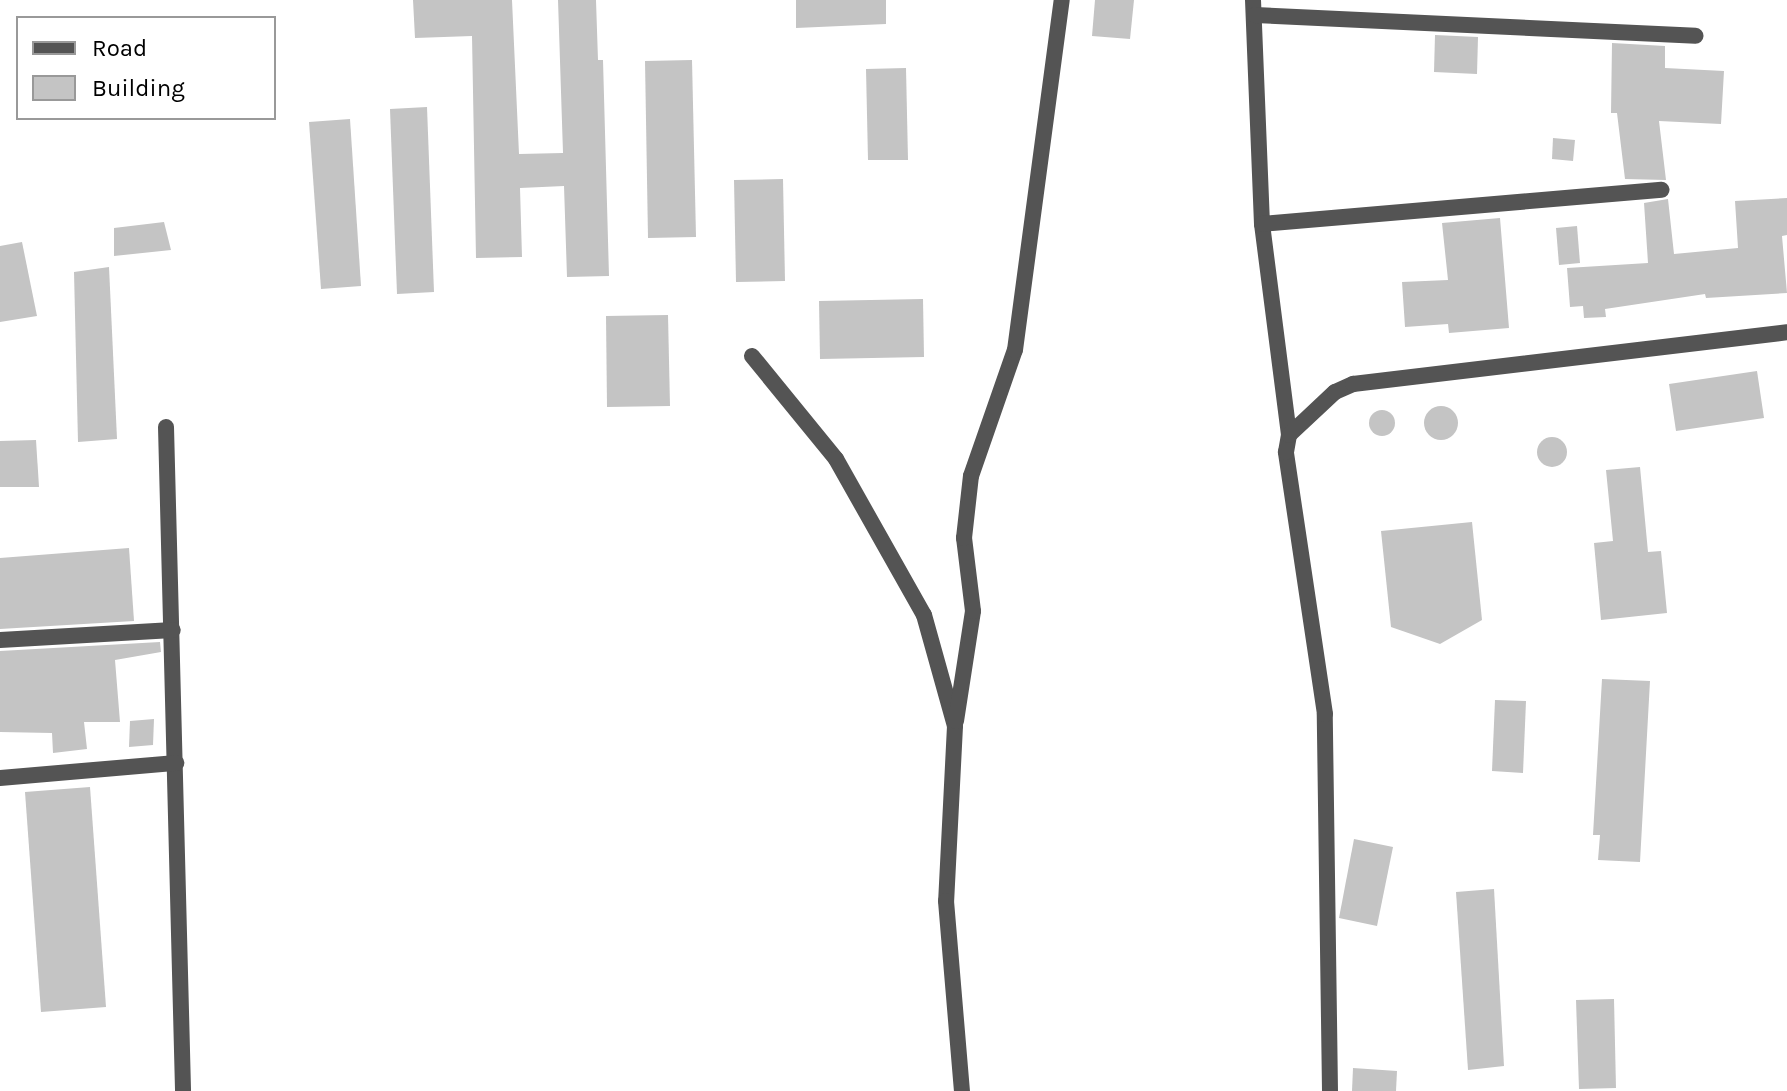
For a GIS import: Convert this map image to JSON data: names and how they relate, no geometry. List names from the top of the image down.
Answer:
{
  "legend": ["Road", "Building"]
}
